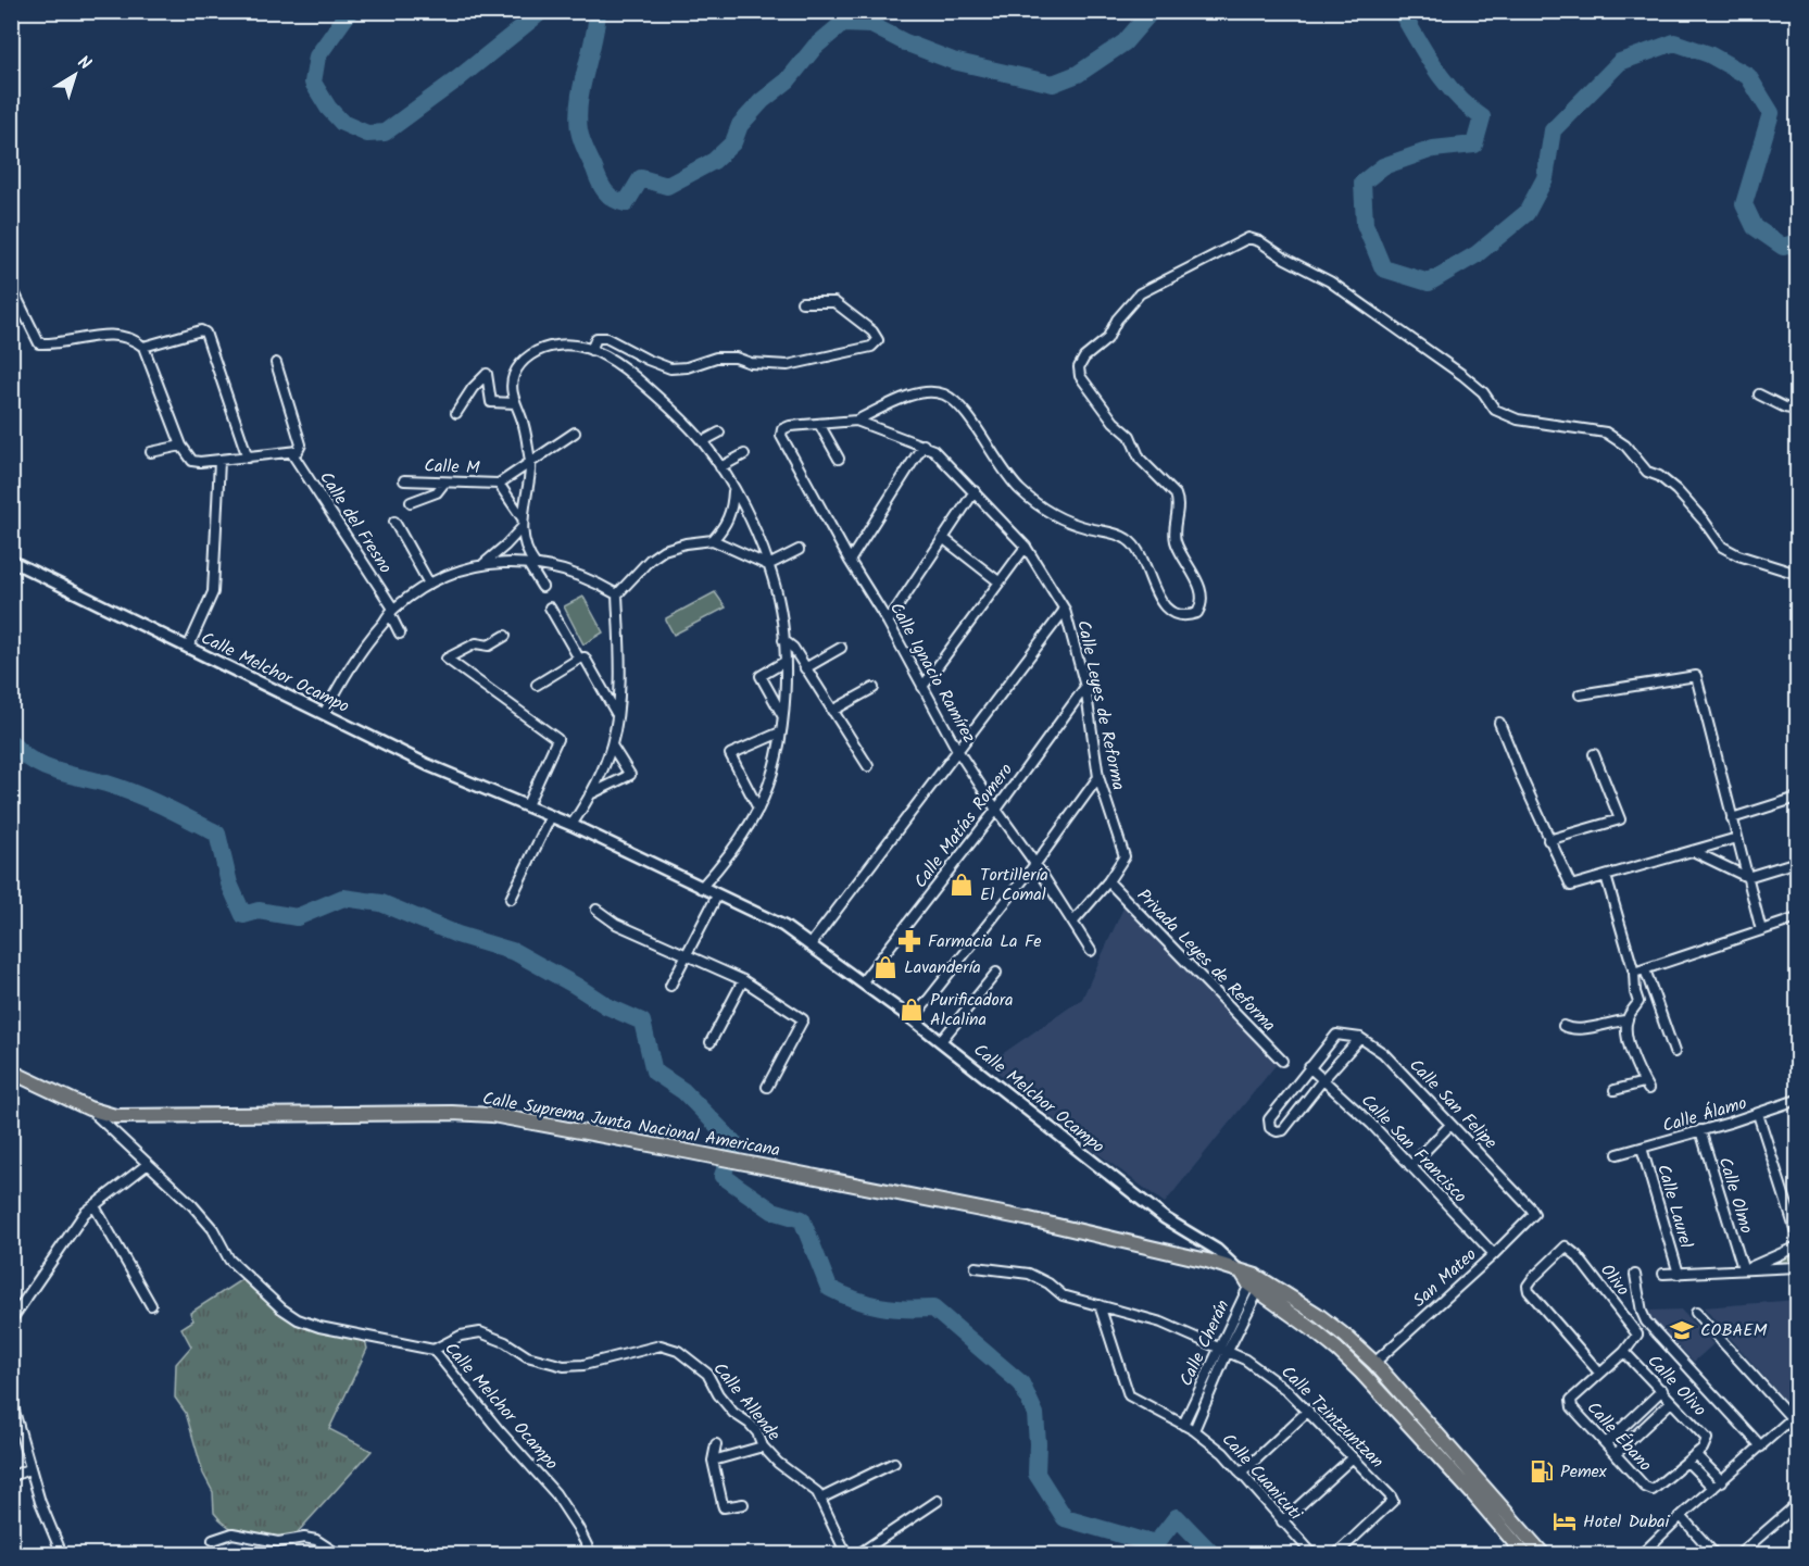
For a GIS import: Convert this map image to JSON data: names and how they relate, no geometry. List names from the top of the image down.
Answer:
{
  "streets": {
    "main road": ["Calle Suprema Junta Nacional Americana"],
    "street": [
      "Calle M",
      "Calle del Fresno",
      "Calle Melchor Ocampo",
      "Calle Ignacio Ramírez",
      "Calle Leyes de Reforma",
      "Calle Matías Romero",
      "Privada Leyes de Reforma",
      "Calle San Felipe",
      "Calle Álamo",
      "Calle San Francisco",
      "Calle Olmo",
      "Calle Laurel",
      "San Mateo",
      "Olivo",
      "Calle Cherán",
      "Calle Olivo",
      "Calle Allende",
      "Calle Tzintzuntzan",
      "Calle Ébano",
      "Calle Cuanicuti"
    ]
  },
  "crossings": [
    ["Calle Melchor Ocampo", "Calle Matías Romero"],
    ["Calle Melchor Ocampo", "Calle Suprema Junta Nacional Americana"],
    ["Calle Melchor Ocampo", "Calle Allende"],
    ["Calle Ignacio Ramírez", "Calle Leyes de Reforma"],
    ["Calle Ignacio Ramírez", "Calle Matías Romero"],
    ["Calle Leyes de Reforma", "Calle Matías Romero"],
    ["Calle Leyes de Reforma", "Privada Leyes de Reforma"],
    ["Calle San Felipe", "Calle San Francisco"],
    ["Calle San Felipe", "San Mateo"],
    ["Calle Álamo", "Calle Olmo"],
    ["Calle Álamo", "Calle Laurel"],
    ["Calle San Francisco", "San Mateo"],
    ["Olivo", "Calle Olivo"],
    ["Olivo", "Calle Ébano"],
    ["Calle Cherán", "Calle Tzintzuntzan"],
    ["Calle Cherán", "Calle Cuanicuti"],
    ["Calle Tzintzuntzan", "Calle Cuanicuti"]
  ],
  "places": {
    "shop": ["Tortillería El Comal", "Lavandería", "Purificadora Alcalina"],
    "pharmacy": ["Farmacia La Fe"],
    "school or university": ["COBAEM"],
    "fuel station": ["Pemex"],
    "hotel": ["Hotel Dubai"]
  },
  "north": "top right"
}
